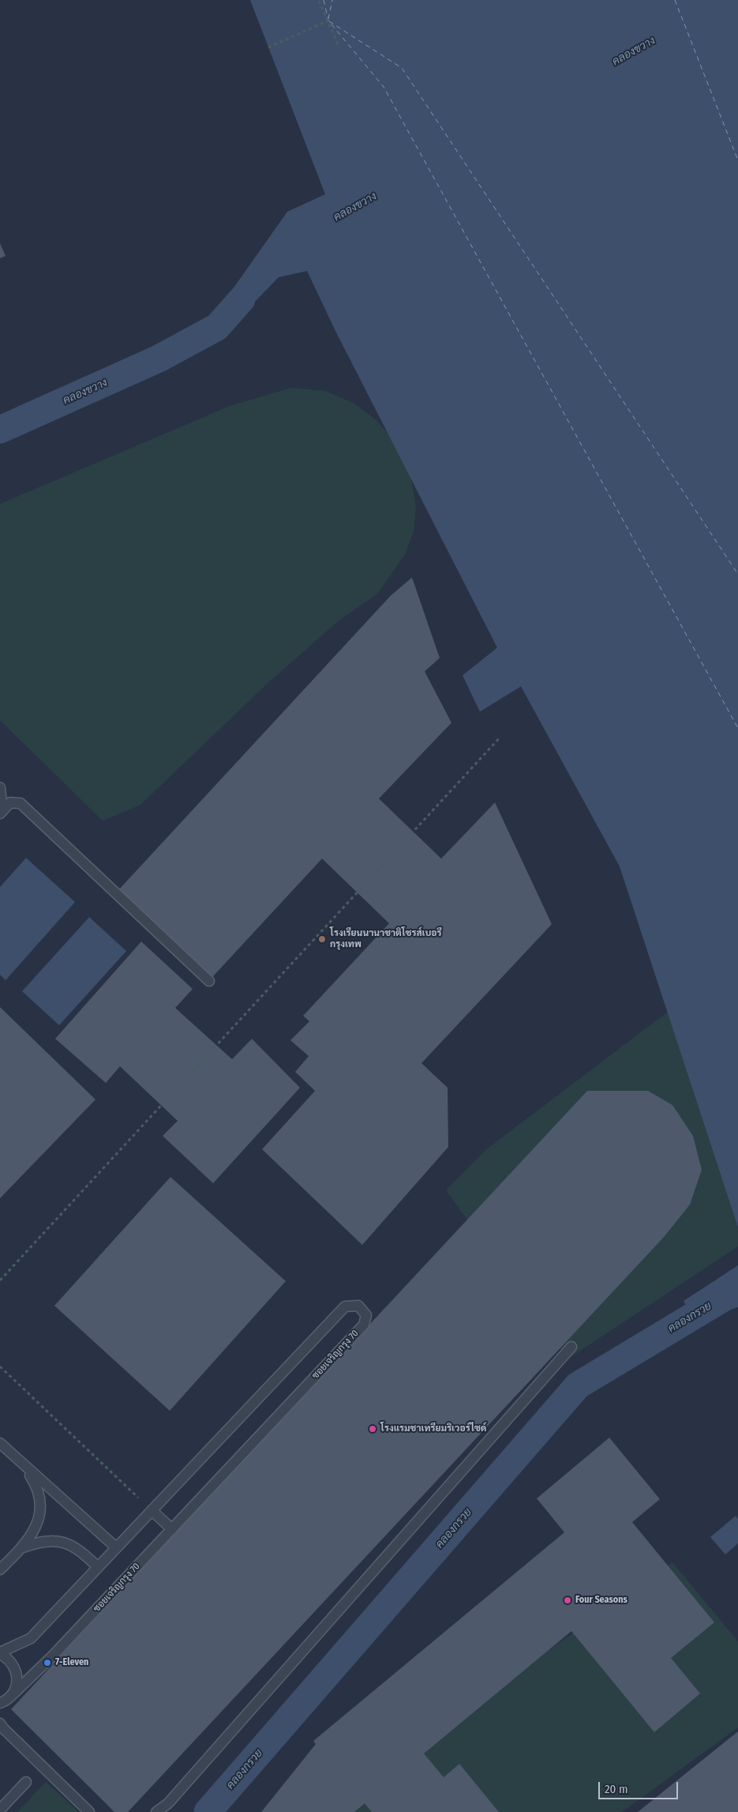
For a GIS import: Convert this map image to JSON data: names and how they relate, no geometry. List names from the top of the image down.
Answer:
{
  "streets": {
    "lane": ["ซอยเจริญกรุง 70"]
  },
  "water": ["คลองขวาง", "คลองกรวย"],
  "places": [
    "โรงเรียนนานาชาติโชรส์เบอรี กรุงเทพ",
    "โรงแรมชาเทรียมริเวอร์ไซด์",
    "Four Seasons",
    "7-Eleven"
  ],
  "scale_bar": "20 m"
}
